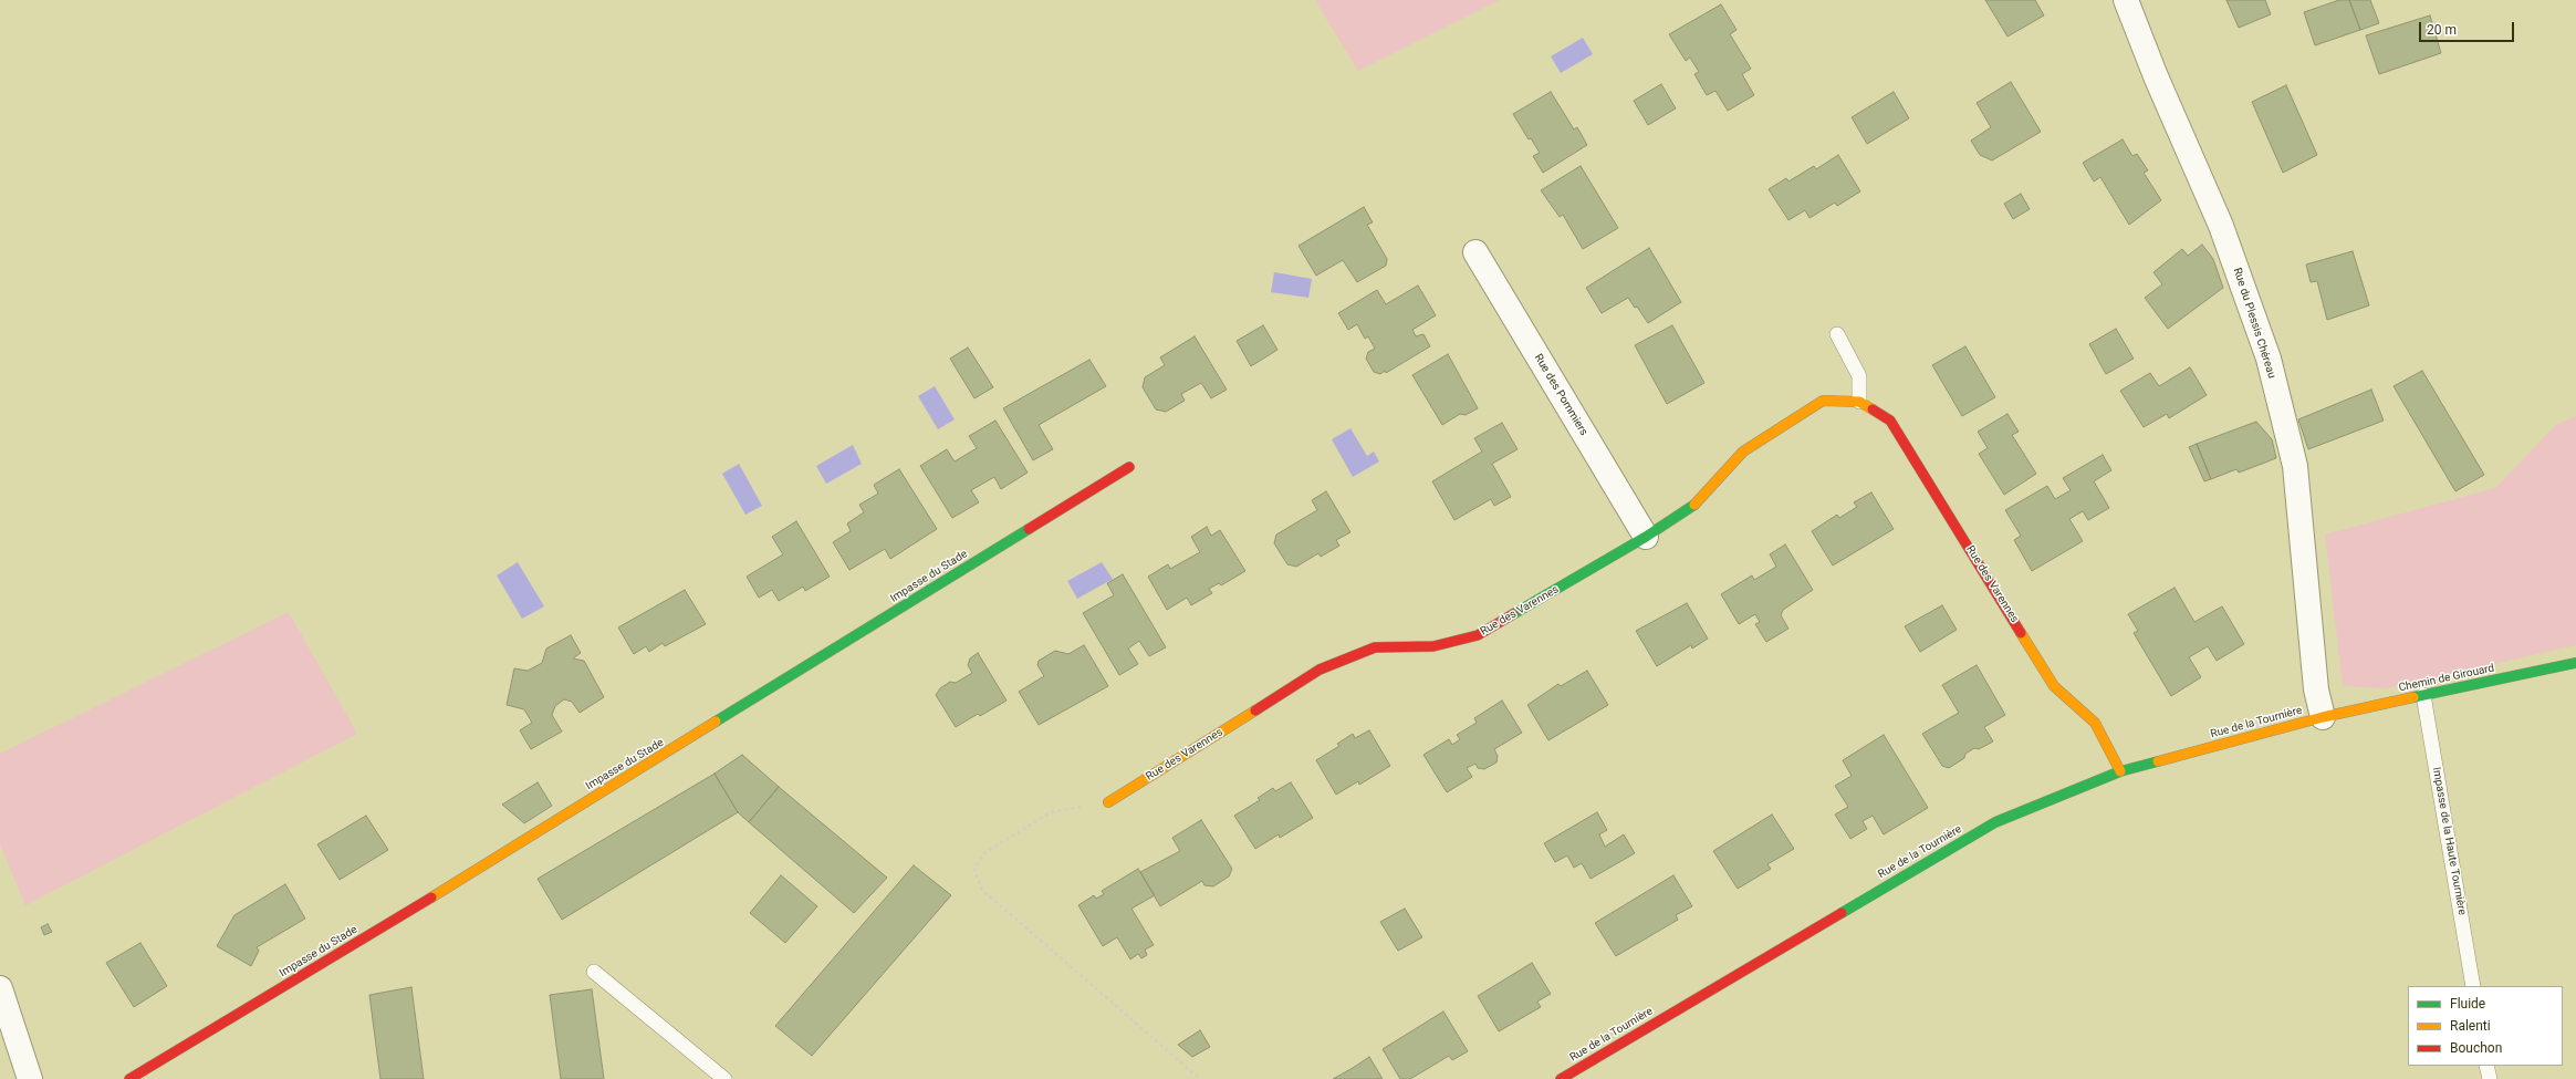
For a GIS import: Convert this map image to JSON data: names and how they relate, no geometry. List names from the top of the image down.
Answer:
{
  "streets": {
    "street": [
      "Rue du Plessis Chéreau",
      "Rue des Pommiers",
      "Impasse du Stade",
      "Rue des Varennes",
      "Chemin de Girouard",
      "Rue de la Tournière"
    ],
    "lane": ["Impasse de la Haute Tournière"]
  },
  "crossings": [
    ["Rue du Plessis Chéreau", "Chemin de Girouard"],
    ["Rue du Plessis Chéreau", "Rue de la Tournière"],
    ["Rue des Pommiers", "Rue des Varennes"],
    ["Rue des Varennes", "Rue de la Tournière"],
    ["Chemin de Girouard", "Rue de la Tournière"],
    ["Chemin de Girouard", "Impasse de la Haute Tournière"]
  ],
  "legend": ["Fluide", "Ralenti", "Bouchon"],
  "scale_bar": "20 m"
}
